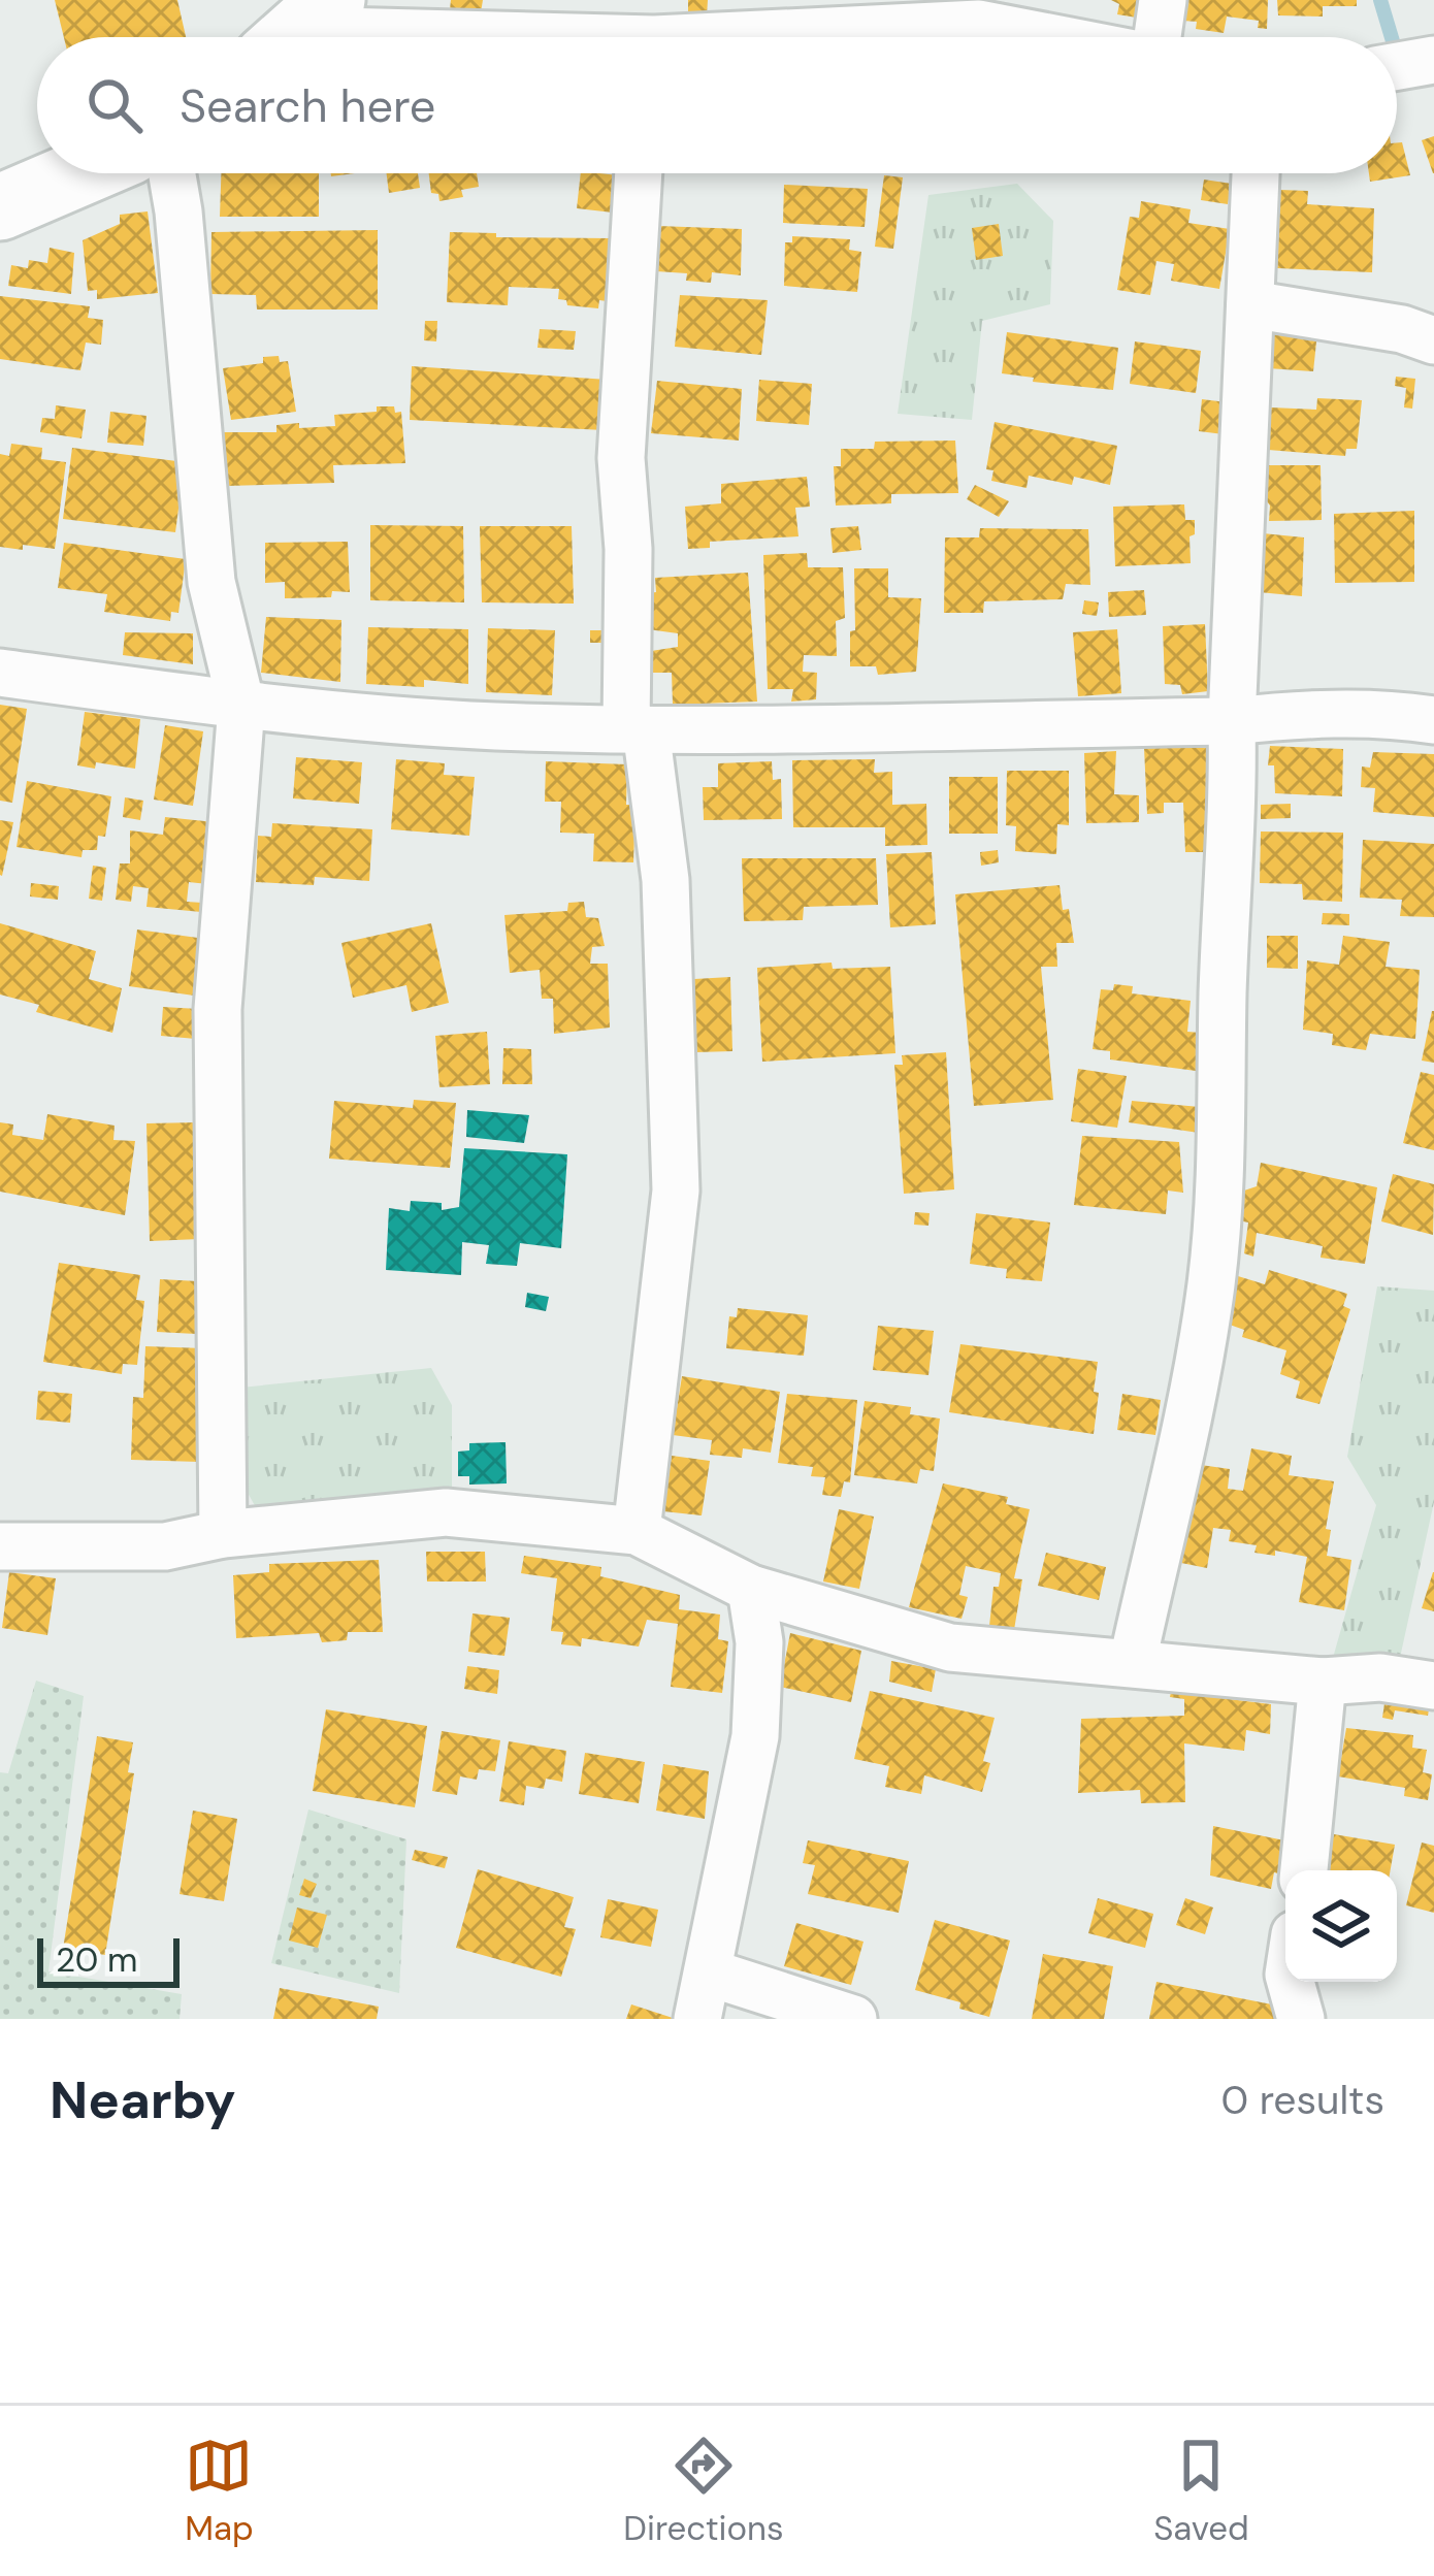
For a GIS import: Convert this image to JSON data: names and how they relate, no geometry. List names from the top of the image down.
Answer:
{
  "scale_bar": "20 m",
  "page": {
    "search": "Search here",
    "scale": "20 m",
    "heading": ["Nearby", "0 results"],
    "nav": ["Map", "Directions", "Saved"]
  }
}
